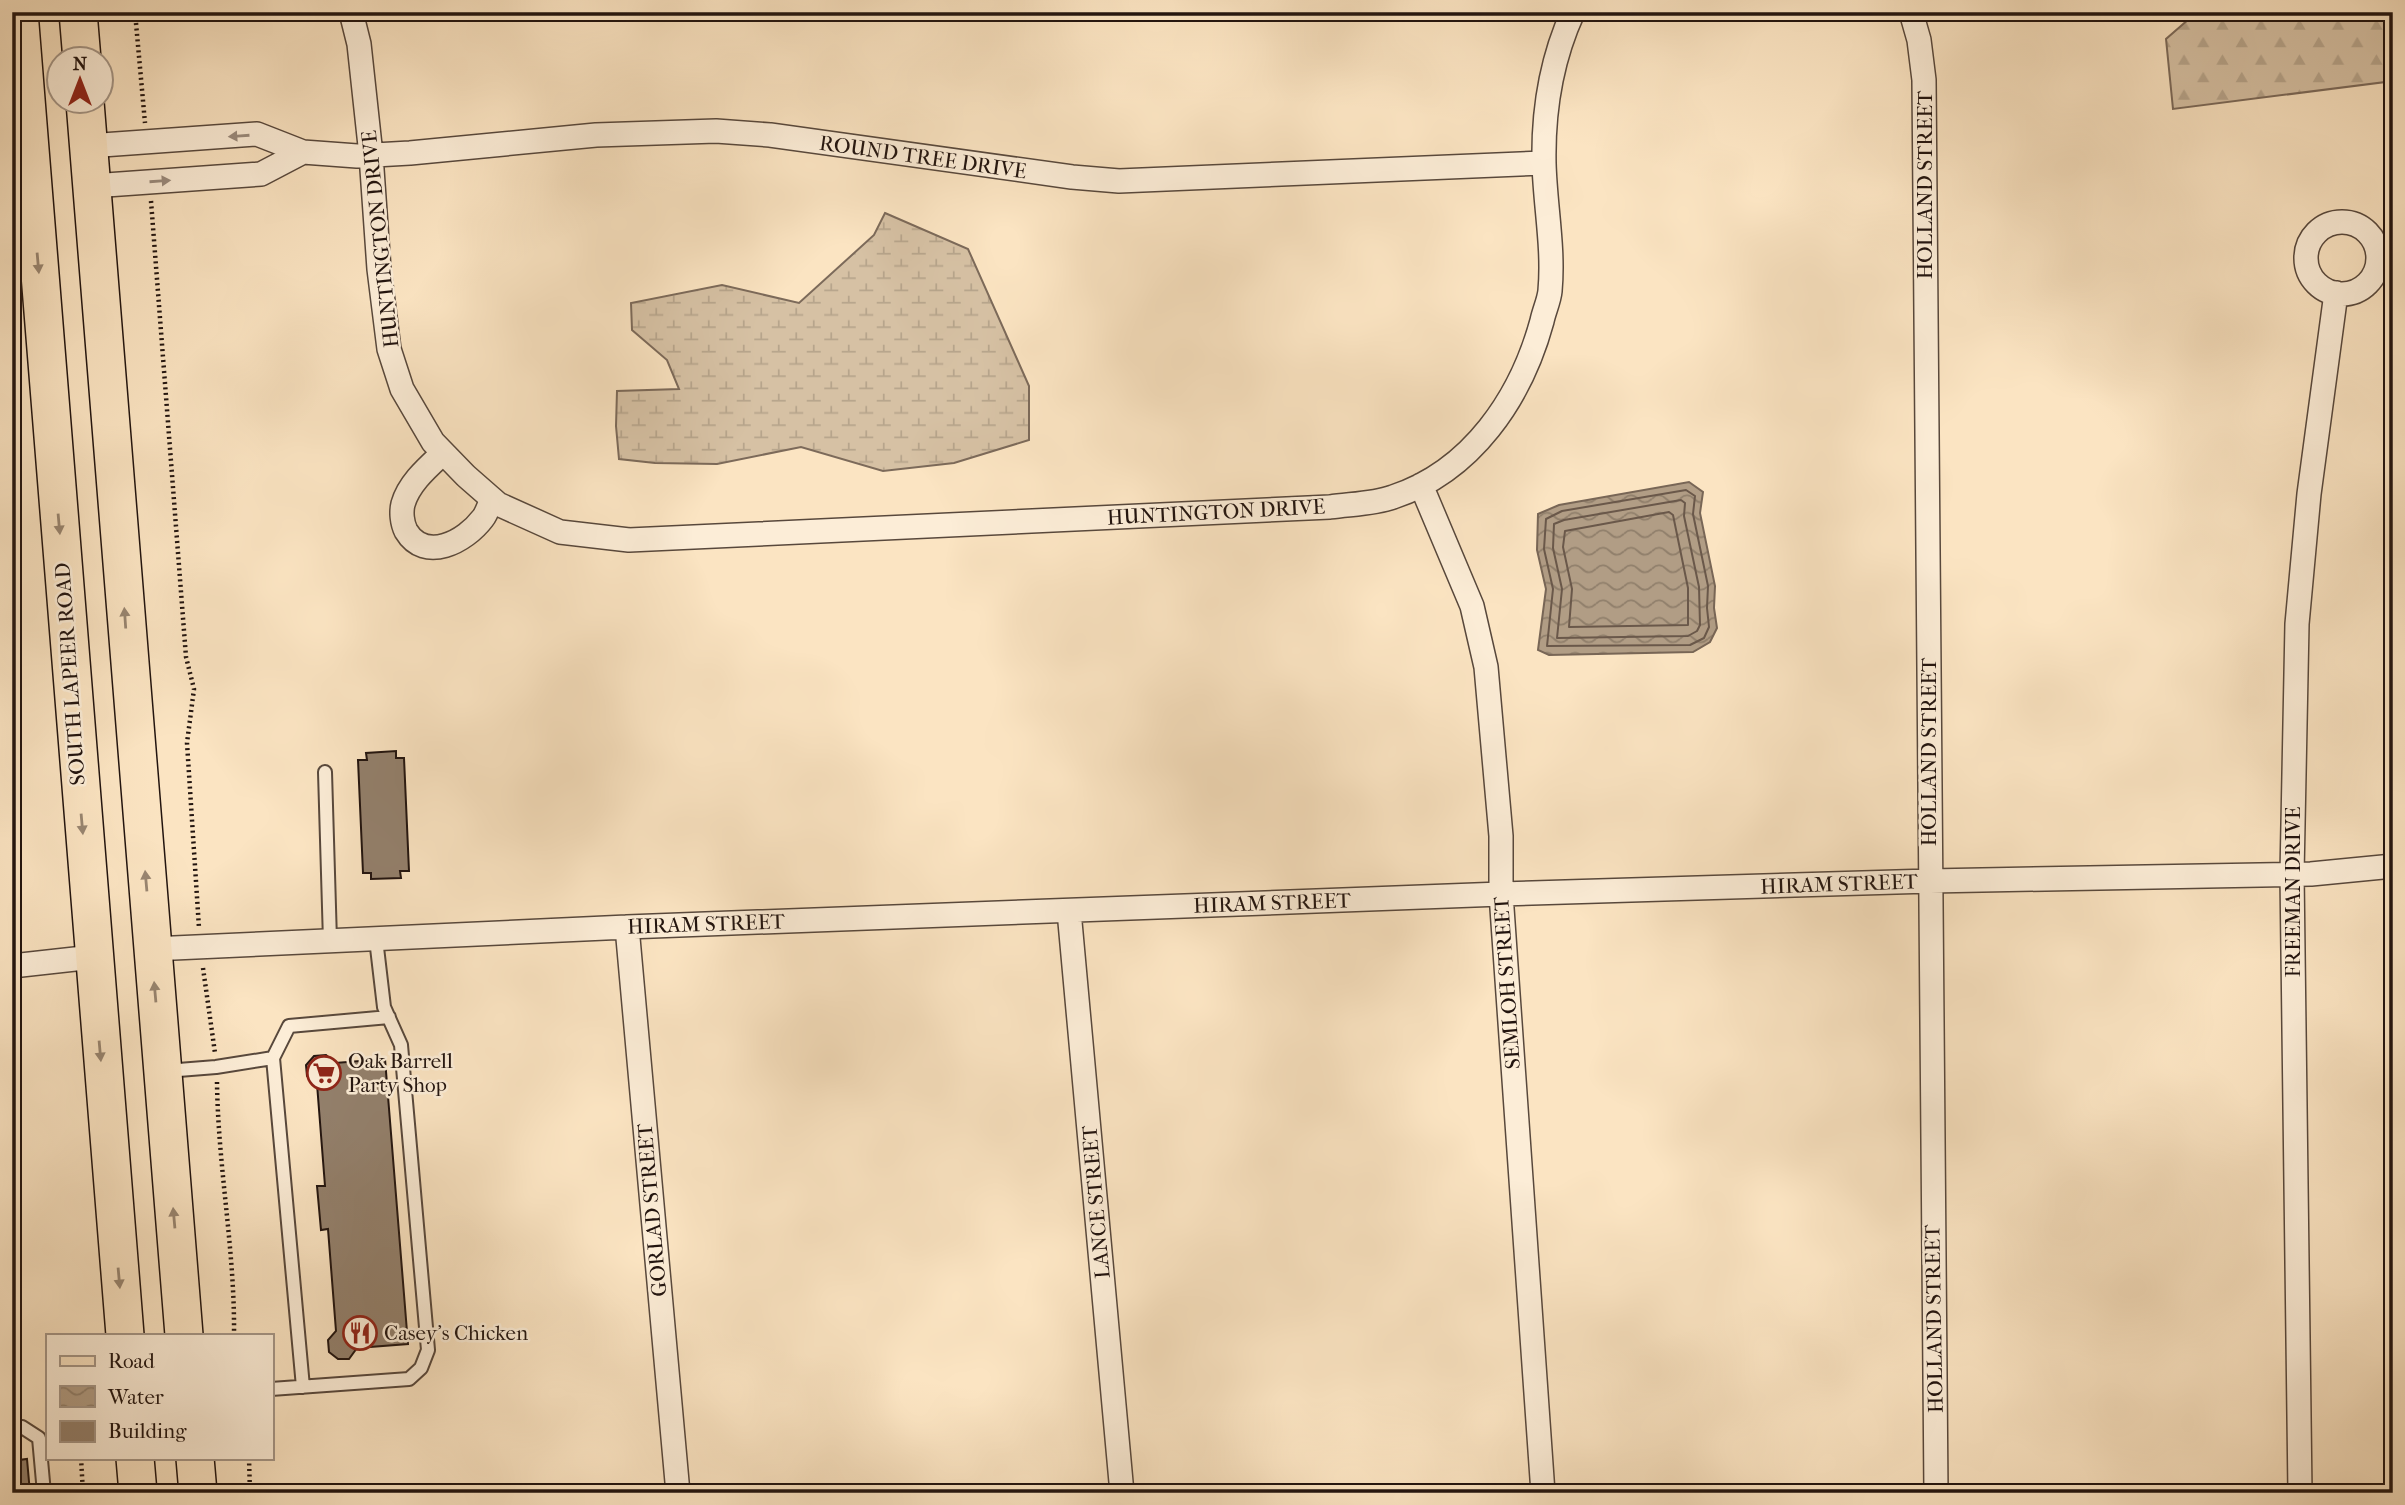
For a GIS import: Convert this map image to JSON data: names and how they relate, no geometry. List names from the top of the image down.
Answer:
{
  "streets": {
    "main road": ["SOUTH LAPEER ROAD"],
    "street": [
      "ROUND TREE DRIVE",
      "HOLLAND STREET",
      "HUNTINGTON DRIVE",
      "HIRAM STREET",
      "FREEMAN DRIVE",
      "SEMLOH STREET",
      "LANCE STREET",
      "GORLAD STREET"
    ]
  },
  "crossings": [
    ["ROUND TREE DRIVE", "HUNTINGTON DRIVE"],
    ["HOLLAND STREET", "HIRAM STREET"],
    ["HUNTINGTON DRIVE", "SEMLOH STREET"],
    ["HIRAM STREET", "FREEMAN DRIVE"],
    ["HIRAM STREET", "SEMLOH STREET"],
    ["HIRAM STREET", "LANCE STREET"],
    ["HIRAM STREET", "GORLAD STREET"]
  ],
  "places": {
    "supermarket": ["Oak Barrell Party Shop"],
    "restaurant": ["Casey's Chicken"]
  },
  "legend": ["Road", "Water", "Building"],
  "north": "top"
}
